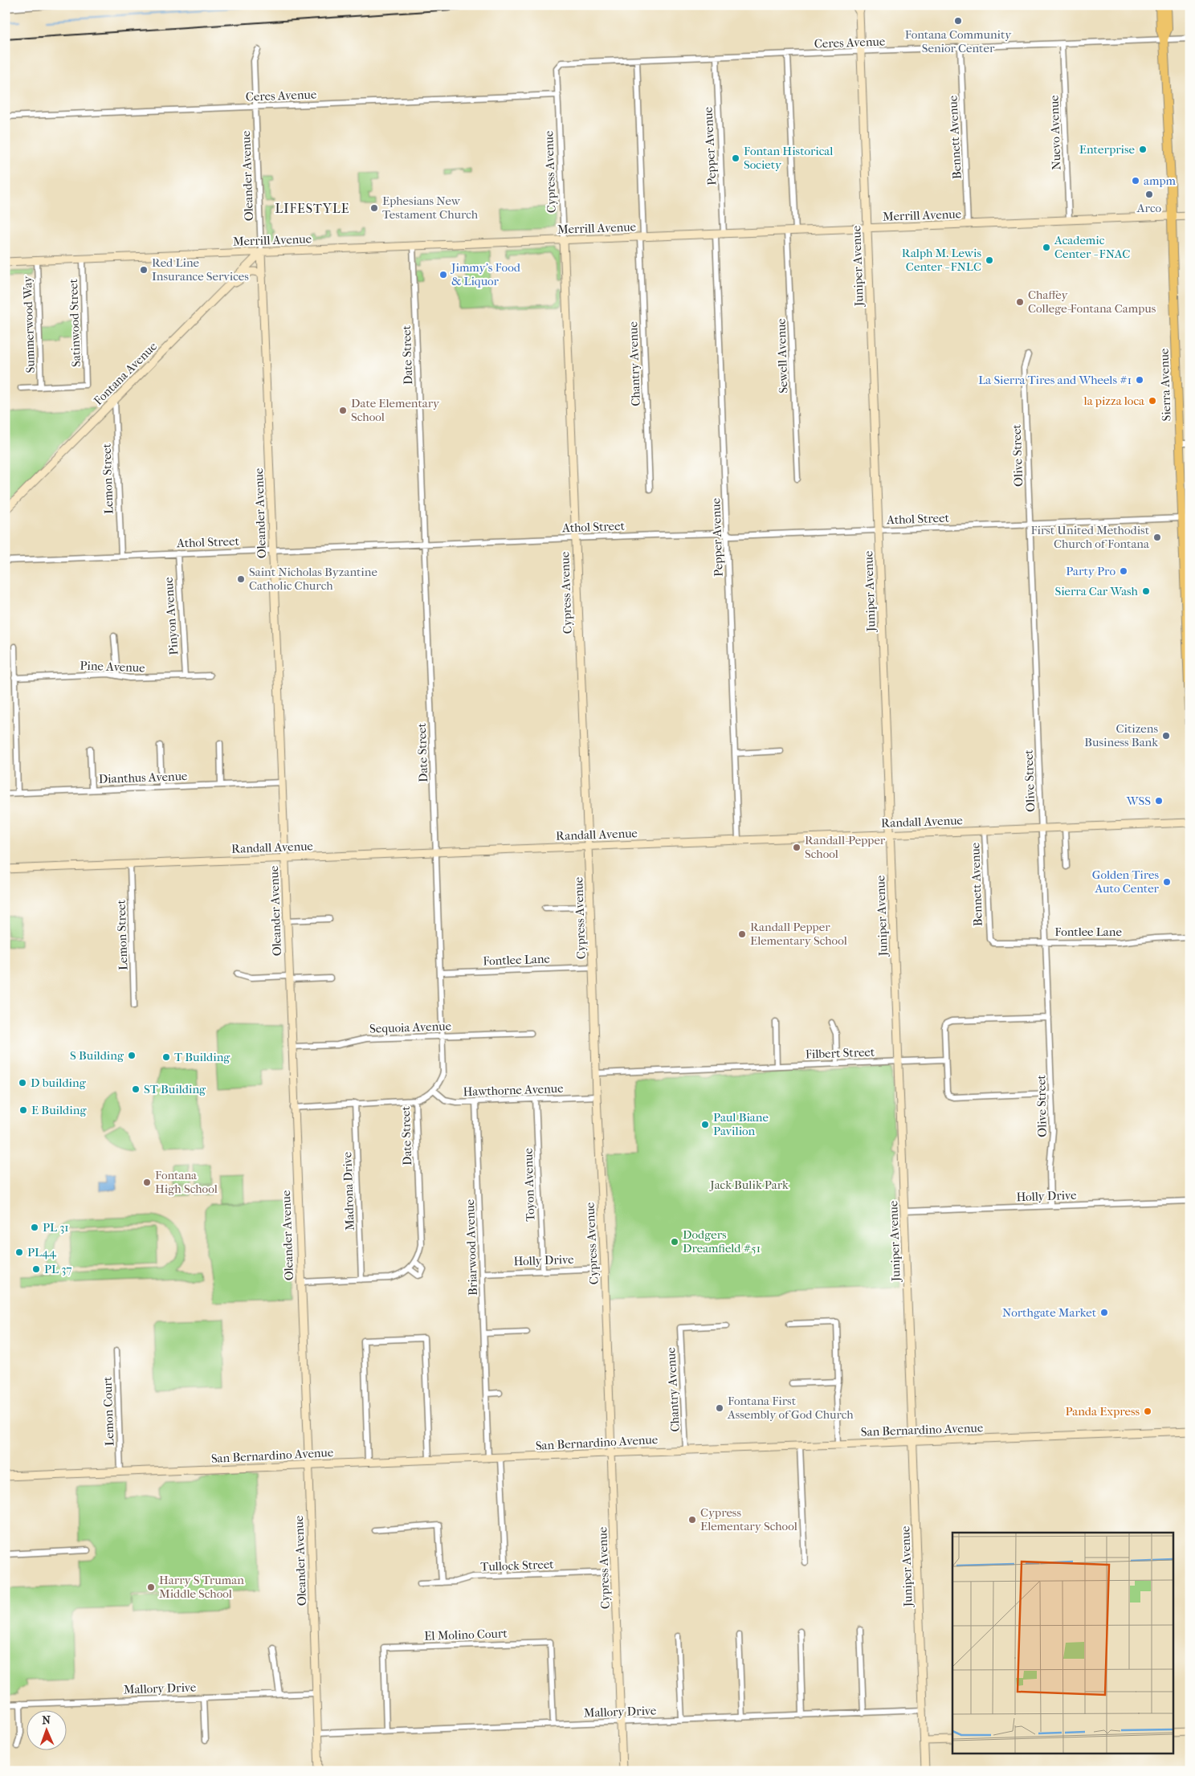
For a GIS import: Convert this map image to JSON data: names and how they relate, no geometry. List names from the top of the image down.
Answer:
{
  "streets": {
    "main road": ["Sierra Avenue"],
    "street": [
      "Ceres Avenue",
      "Nuevo Avenue",
      "Bennett Avenue",
      "Pepper Avenue",
      "Cypress Avenue",
      "Oleander Avenue",
      "Merrill Avenue",
      "Juniper Avenue",
      "Satinwood Street",
      "Summerwood Way",
      "Date Street",
      "Sewell Avenue",
      "Chantry Avenue",
      "Fontana Avenue",
      "Olive Street",
      "Lemon Street",
      "Athol Street",
      "Pinyon Avenue",
      "Pine Avenue",
      "Dianthus Avenue",
      "Randall Avenue",
      "Fontlee Lane",
      "Sequoia Avenue",
      "Filbert Street",
      "Hawthorne Avenue",
      "Toyon Avenue",
      "Madrona Drive",
      "Holly Drive",
      "Briarwood Avenue",
      "Lemon Court",
      "San Bernardino Avenue",
      "Tullock Street",
      "El Molino Court",
      "Mallory Drive"
    ]
  },
  "crossings": [
    ["Ceres Avenue", "Nuevo Avenue"],
    ["Ceres Avenue", "Bennett Avenue"],
    ["Ceres Avenue", "Pepper Avenue"],
    ["Ceres Avenue", "Cypress Avenue"],
    ["Ceres Avenue", "Oleander Avenue"],
    ["Ceres Avenue", "Juniper Avenue"],
    ["Ceres Avenue", "Chantry Avenue"],
    ["Ceres Avenue", "Sierra Avenue"],
    ["Nuevo Avenue", "Merrill Avenue"],
    ["Bennett Avenue", "Merrill Avenue"],
    ["Bennett Avenue", "Randall Avenue"],
    ["Bennett Avenue", "Fontlee Lane"],
    ["Pepper Avenue", "Merrill Avenue"],
    ["Pepper Avenue", "Athol Street"],
    ["Pepper Avenue", "Randall Avenue"],
    ["Cypress Avenue", "Merrill Avenue"],
    ["Cypress Avenue", "Athol Street"],
    ["Cypress Avenue", "Randall Avenue"],
    ["Cypress Avenue", "Fontlee Lane"],
    ["Cypress Avenue", "Filbert Street"],
    ["Cypress Avenue", "Hawthorne Avenue"],
    ["Cypress Avenue", "Holly Drive"],
    ["Cypress Avenue", "San Bernardino Avenue"],
    ["Cypress Avenue", "Tullock Street"],
    ["Cypress Avenue", "Mallory Drive"],
    ["Oleander Avenue", "Merrill Avenue"],
    ["Oleander Avenue", "Fontana Avenue"],
    ["Oleander Avenue", "Athol Street"],
    ["Oleander Avenue", "Dianthus Avenue"],
    ["Oleander Avenue", "Randall Avenue"],
    ["Oleander Avenue", "Sequoia Avenue"],
    ["Oleander Avenue", "San Bernardino Avenue"],
    ["Oleander Avenue", "Mallory Drive"],
    ["Merrill Avenue", "Juniper Avenue"],
    ["Merrill Avenue", "Satinwood Street"],
    ["Merrill Avenue", "Summerwood Way"],
    ["Merrill Avenue", "Date Street"],
    ["Merrill Avenue", "Sewell Avenue"],
    ["Merrill Avenue", "Chantry Avenue"],
    ["Merrill Avenue", "Fontana Avenue"],
    ["Merrill Avenue", "Sierra Avenue"],
    ["Juniper Avenue", "Athol Street"],
    ["Juniper Avenue", "Randall Avenue"],
    ["Juniper Avenue", "Filbert Street"],
    ["Juniper Avenue", "Holly Drive"],
    ["Juniper Avenue", "San Bernardino Avenue"],
    ["Juniper Avenue", "Mallory Drive"],
    ["Satinwood Street", "Summerwood Way"],
    ["Date Street", "Athol Street"],
    ["Date Street", "Randall Avenue"],
    ["Date Street", "Fontlee Lane"],
    ["Date Street", "Sequoia Avenue"],
    ["Date Street", "Hawthorne Avenue"],
    ["Chantry Avenue", "San Bernardino Avenue"],
    ["Fontana Avenue", "Lemon Street"],
    ["Sierra Avenue", "Athol Street"],
    ["Olive Street", "Athol Street"],
    ["Olive Street", "Randall Avenue"],
    ["Olive Street", "Fontlee Lane"],
    ["Olive Street", "Holly Drive"],
    ["Lemon Street", "Athol Street"],
    ["Lemon Street", "Randall Avenue"],
    ["Athol Street", "Pinyon Avenue"],
    ["Pinyon Avenue", "Pine Avenue"],
    ["Hawthorne Avenue", "Toyon Avenue"],
    ["Hawthorne Avenue", "Briarwood Avenue"],
    ["Toyon Avenue", "Holly Drive"],
    ["Holly Drive", "Briarwood Avenue"],
    ["Briarwood Avenue", "San Bernardino Avenue"],
    ["Lemon Court", "San Bernardino Avenue"],
    ["El Molino Court", "Mallory Drive"]
  ],
  "districts": ["LIFESTYLE"],
  "parks": ["Jack Bulik Park"],
  "places": [
    "Fontana Community Senior Center",
    "Enterprise",
    "Fontan Historical Society",
    "ampm",
    "Arco",
    "Ephesians New Testament Church",
    "Academic Center - FNAC",
    "Ralph M. Lewis Center - FNLC",
    "Red Line Insurance Services",
    "Jimmy's Food & Liquor",
    "Chaffey College-Fontana Campus",
    "La Sierra Tires and Wheels #1",
    "la pizza loca",
    "Date Elementary School",
    "First United Methodist Church of Fontana",
    "Party Pro",
    "Saint Nicholas Byzantine Catholic Church",
    "Sierra Car Wash",
    "Citizens Business Bank",
    "WSS",
    "Randall-Pepper School",
    "Golden Tires Auto Center",
    "Randall Pepper Elementary School",
    "S Building",
    "T Building",
    "D building",
    "ST Building",
    "E Building",
    "Paul Biane Pavilion",
    "Fontana High School",
    "PL 31",
    "Dodgers Dreamfield #51",
    "PL44",
    "PL 37",
    "Northgate Market",
    "Fontana First Assembly of God Church",
    "Panda Express",
    "Cypress Elementary School",
    "Harry S Truman Middle School"
  ],
  "north": "top"
}
